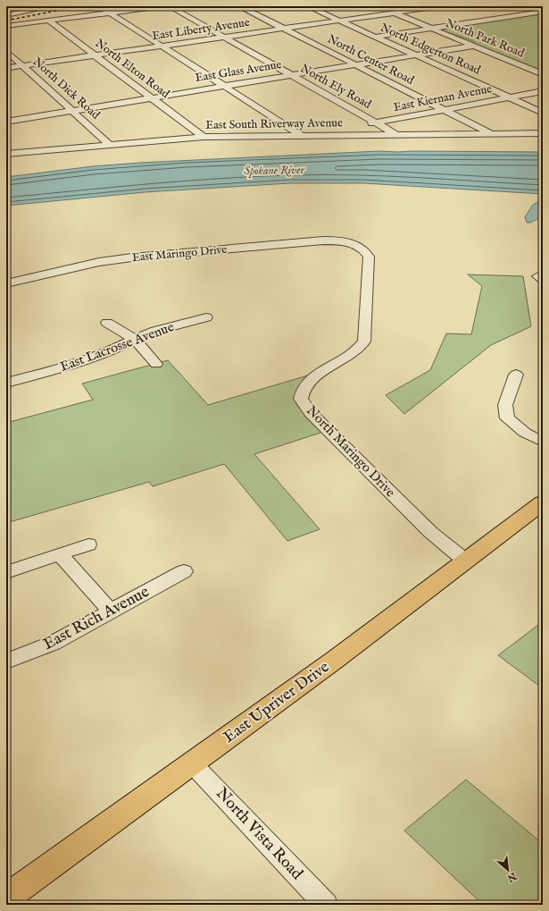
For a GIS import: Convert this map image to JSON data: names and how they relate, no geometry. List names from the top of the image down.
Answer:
{
  "streets": {
    "main road": ["East Upriver Drive"],
    "street": [
      "East Liberty Avenue",
      "North Park Road",
      "North Edgerton Road",
      "North Center Road",
      "North Elton Road",
      "East Glass Avenue",
      "North Ely Road",
      "North Dick Road",
      "East Kiernan Avenue",
      "East South Riverway Avenue",
      "East Maringo Drive",
      "East Lacrosse Avenue",
      "North Maringo Drive",
      "East Rich Avenue",
      "North Vista Road"
    ]
  },
  "crossings": [
    ["East Liberty Avenue", "North Park Road"],
    ["East Liberty Avenue", "North Edgerton Road"],
    ["East Liberty Avenue", "North Center Road"],
    ["East Liberty Avenue", "North Elton Road"],
    ["East Liberty Avenue", "North Ely Road"],
    ["East Liberty Avenue", "North Dick Road"],
    ["North Park Road", "East Glass Avenue"],
    ["North Edgerton Road", "East Glass Avenue"],
    ["North Edgerton Road", "East Kiernan Avenue"],
    ["North Center Road", "East Glass Avenue"],
    ["North Center Road", "East Kiernan Avenue"],
    ["North Center Road", "East South Riverway Avenue"],
    ["North Elton Road", "East Glass Avenue"],
    ["North Elton Road", "East South Riverway Avenue"],
    ["East Glass Avenue", "North Ely Road"],
    ["East Glass Avenue", "North Dick Road"],
    ["North Ely Road", "East Kiernan Avenue"],
    ["North Ely Road", "East South Riverway Avenue"],
    ["North Dick Road", "East South Riverway Avenue"],
    ["East Kiernan Avenue", "East South Riverway Avenue"],
    ["East Maringo Drive", "North Maringo Drive"],
    ["North Maringo Drive", "East Upriver Drive"],
    ["East Upriver Drive", "North Vista Road"]
  ],
  "water": ["Spokane River"],
  "north": "bottom right"
}
